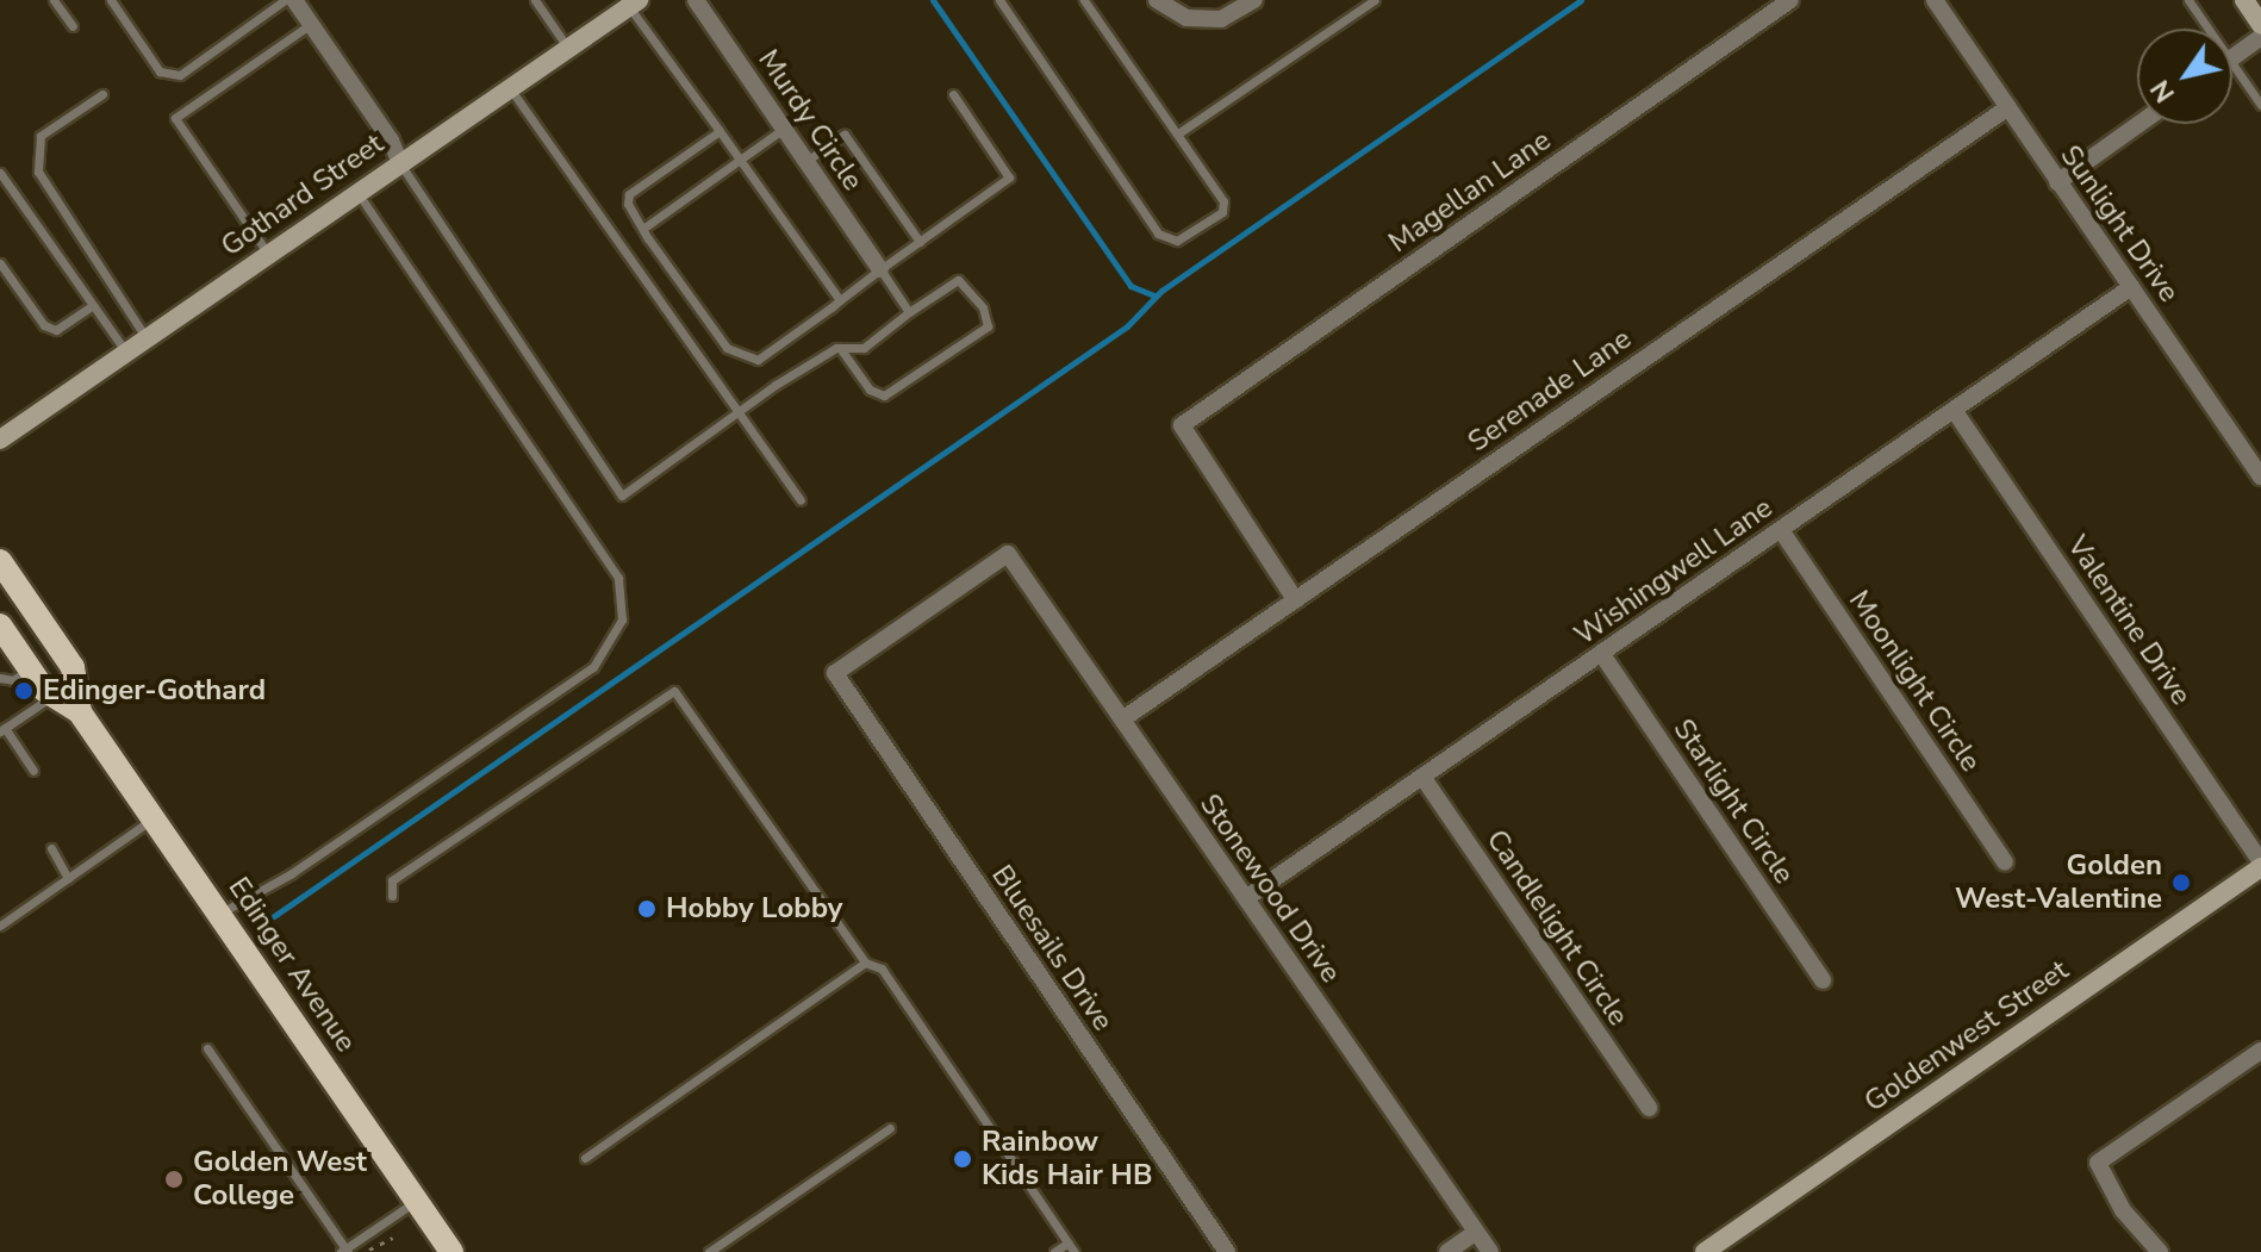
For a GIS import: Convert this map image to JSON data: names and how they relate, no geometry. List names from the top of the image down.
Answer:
{
  "streets": {
    "main road": ["Edinger Avenue"],
    "street": [
      "Murdy Circle",
      "Magellan Lane",
      "Gothard Street",
      "Sunlight Drive",
      "Serenade Lane",
      "Wishingwell Lane",
      "Valentine Drive",
      "Moonlight Circle",
      "Starlight Circle",
      "Stonewood Drive",
      "Candlelight Circle",
      "Bluesails Drive",
      "Goldenwest Street"
    ]
  },
  "crossings": [
    ["Magellan Lane", "Serenade Lane"],
    ["Sunlight Drive", "Serenade Lane"],
    ["Sunlight Drive", "Wishingwell Lane"],
    ["Serenade Lane", "Stonewood Drive"],
    ["Wishingwell Lane", "Valentine Drive"],
    ["Wishingwell Lane", "Moonlight Circle"],
    ["Wishingwell Lane", "Starlight Circle"],
    ["Wishingwell Lane", "Stonewood Drive"],
    ["Wishingwell Lane", "Candlelight Circle"],
    ["Valentine Drive", "Goldenwest Street"],
    ["Stonewood Drive", "Bluesails Drive"]
  ],
  "places": [
    "Edinger-Gothard",
    "Golden West-Valentine",
    "Hobby Lobby",
    "Rainbow Kids Hair HB",
    "Golden West College"
  ],
  "north": "bottom left"
}
